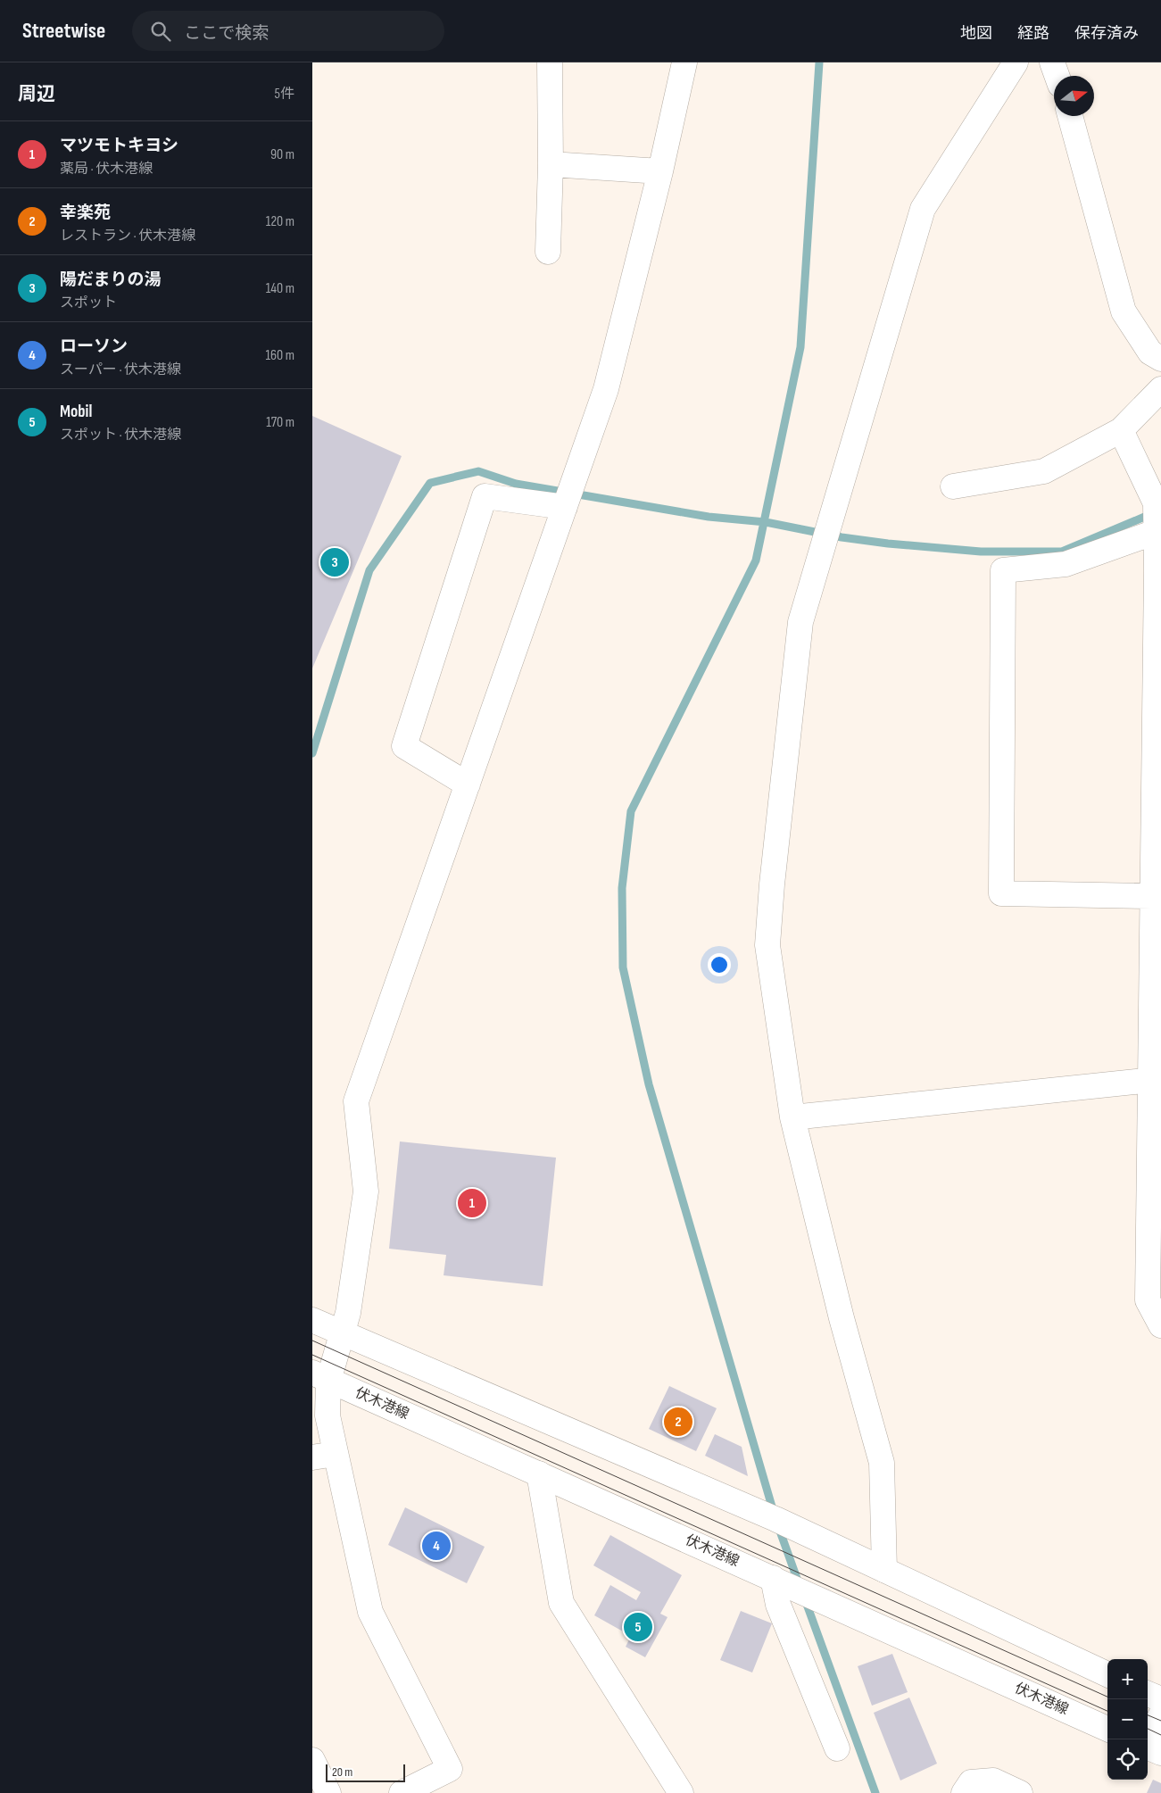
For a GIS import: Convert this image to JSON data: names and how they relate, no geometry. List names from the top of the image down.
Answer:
{
  "streets": {
    "street": ["伏木港線"]
  },
  "scale_bar": "20 m",
  "north": "right",
  "page": {
    "header": "Streetwise",
    "search": "ここで検索",
    "nav": ["地図", "経路", "保存済み"],
    "heading": ["周辺", "5件"],
    "list": [
      {
        "mark": "1",
        "name": "マツモトキヨシ",
        "note": "薬局 · 伏木港線",
        "value": "90 m"
      },
      {
        "mark": "2",
        "name": "幸楽苑",
        "note": "レストラン · 伏木港線",
        "value": "120 m"
      },
      {
        "mark": "3",
        "name": "陽だまりの湯",
        "note": "スポット",
        "value": "140 m"
      },
      {
        "mark": "4",
        "name": "ローソン",
        "note": "スーパー · 伏木港線",
        "value": "160 m"
      },
      {
        "mark": "5",
        "name": "Mobil",
        "note": "スポット · 伏木港線",
        "value": "170 m"
      }
    ],
    "pins": [
      "3",
      "1",
      "2",
      "4",
      "5"
    ],
    "map_buttons": ["+", "−"],
    "scale": "20 m"
  }
}
